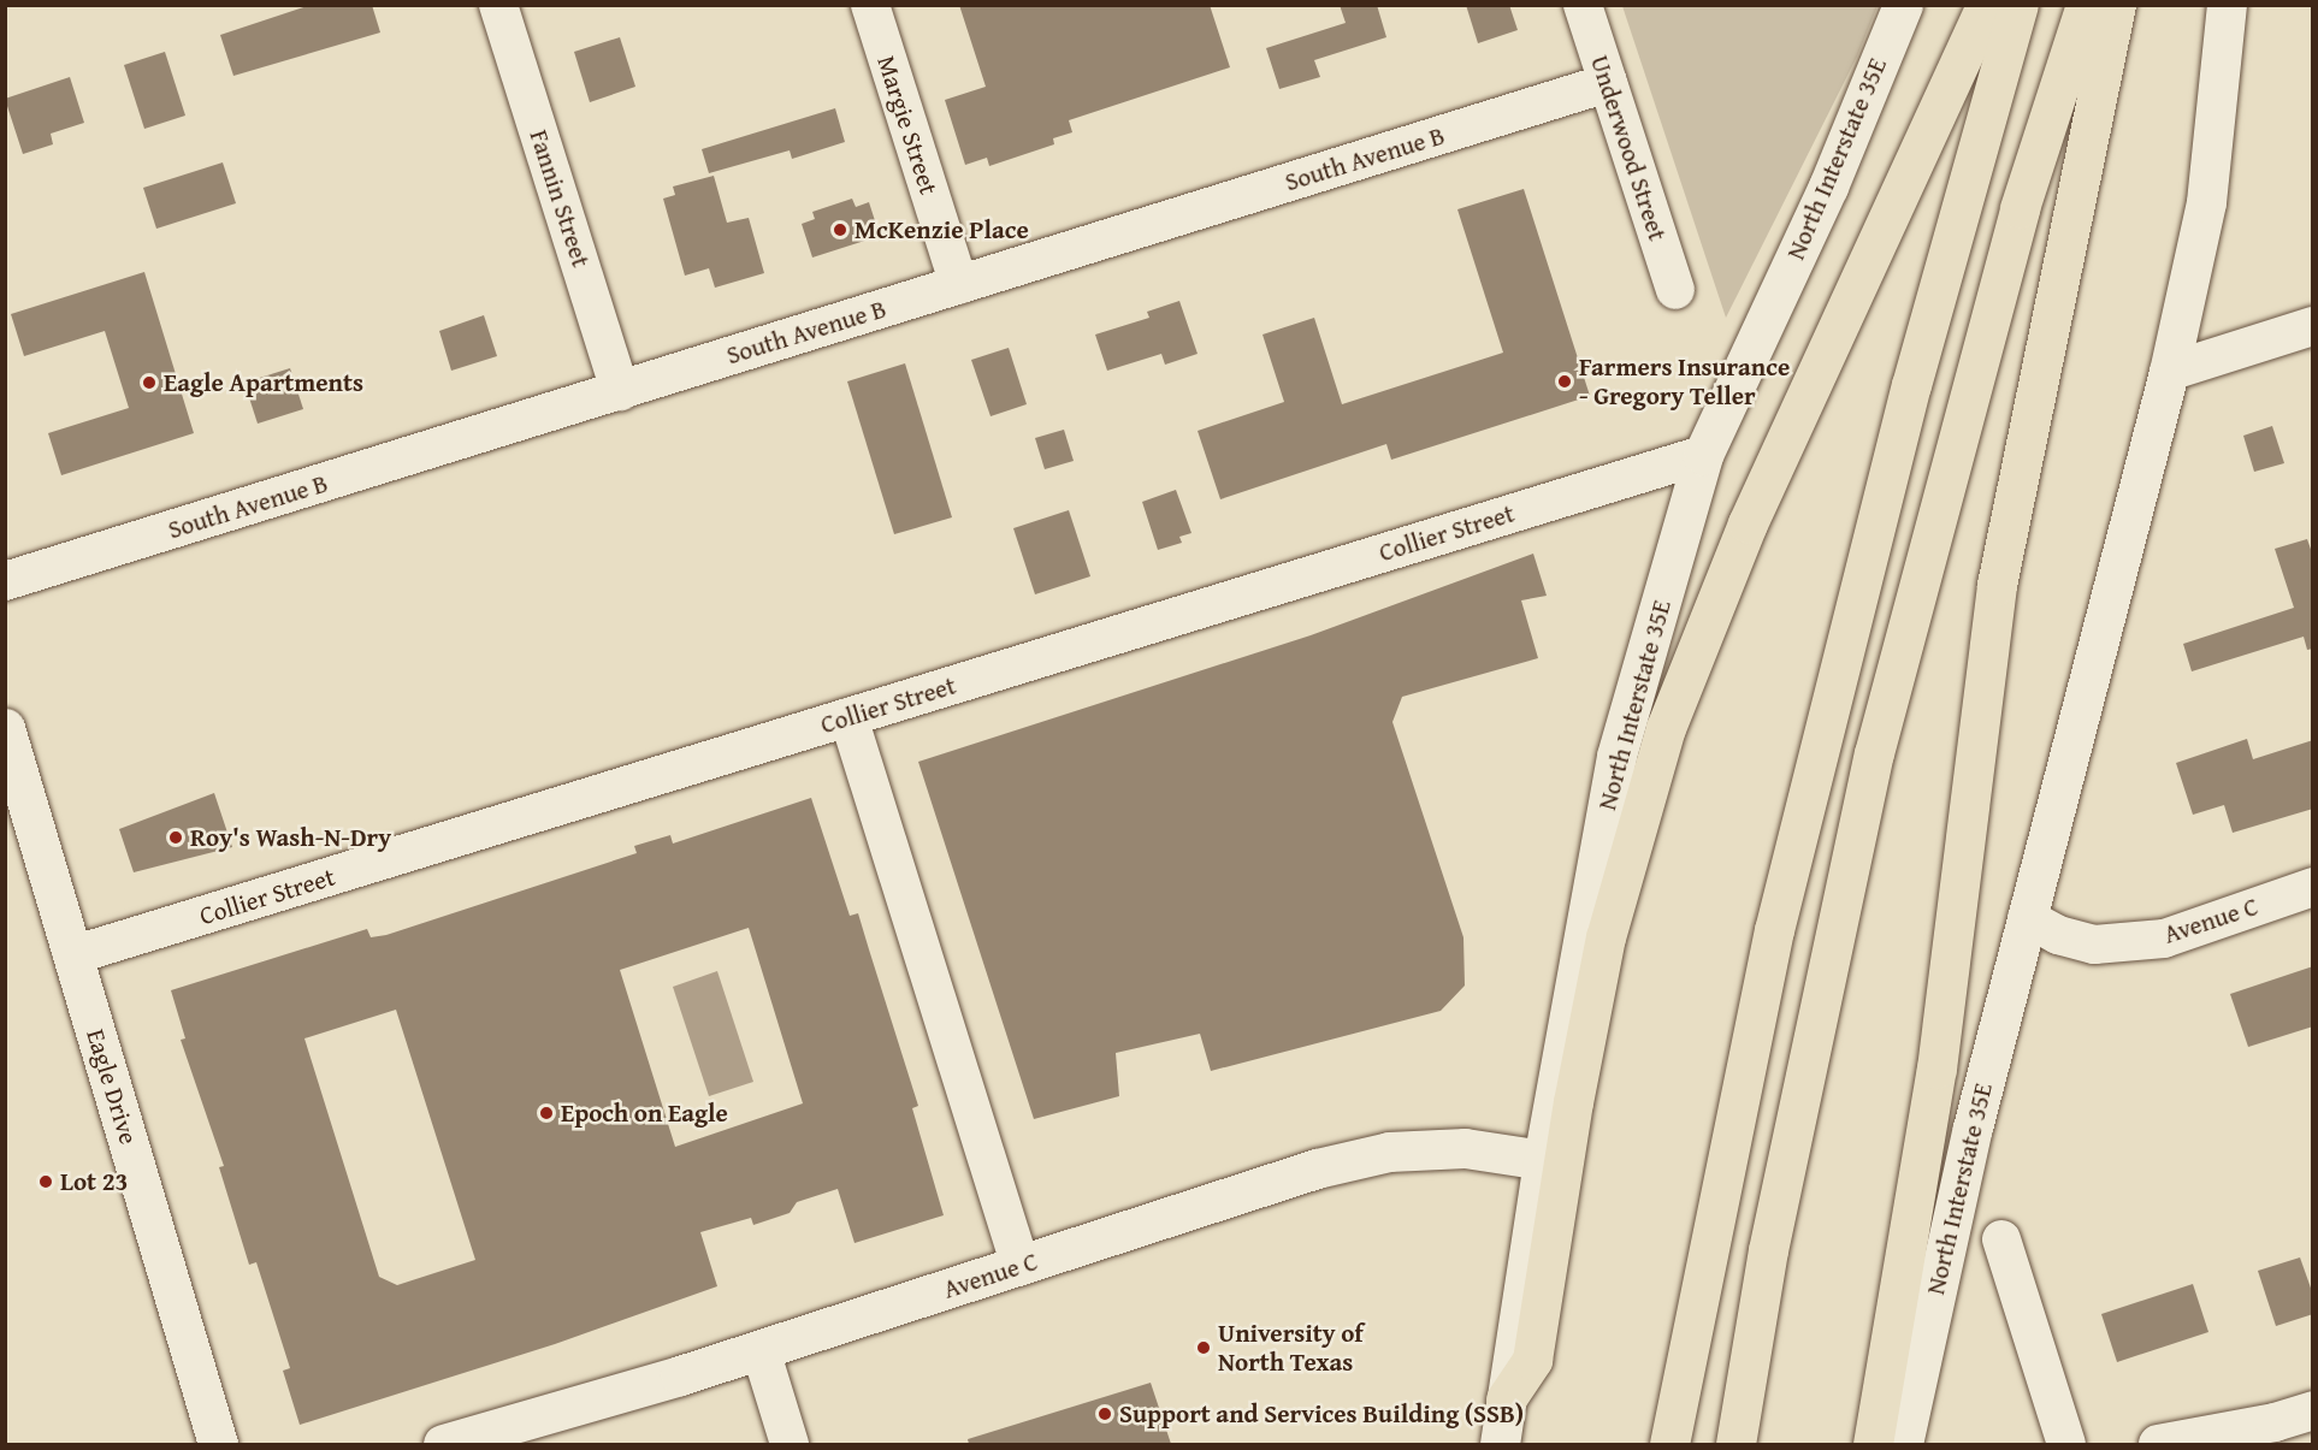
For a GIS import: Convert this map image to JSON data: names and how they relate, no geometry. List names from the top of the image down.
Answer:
{
  "streets": {
    "main road": ["North Interstate 35E", "Avenue C", "Eagle Drive"],
    "street": [
      "Margie Street",
      "Underwood Street",
      "South Avenue B",
      "Fannin Street",
      "Collier Street"
    ]
  },
  "crossings": [
    ["Margie Street", "South Avenue B"],
    ["Underwood Street", "South Avenue B"],
    ["South Avenue B", "Fannin Street"],
    ["North Interstate 35E", "Collier Street"],
    ["North Interstate 35E", "Avenue C"],
    ["Collier Street", "Eagle Drive"]
  ],
  "places": [
    "McKenzie Place",
    "Farmers Insurance - Gregory Teller",
    "Eagle Apartments",
    "Roy's Wash-N-Dry",
    "Epoch on Eagle",
    "Lot 23",
    "University of North Texas",
    "Support and Services Building (SSB)"
  ]
}
